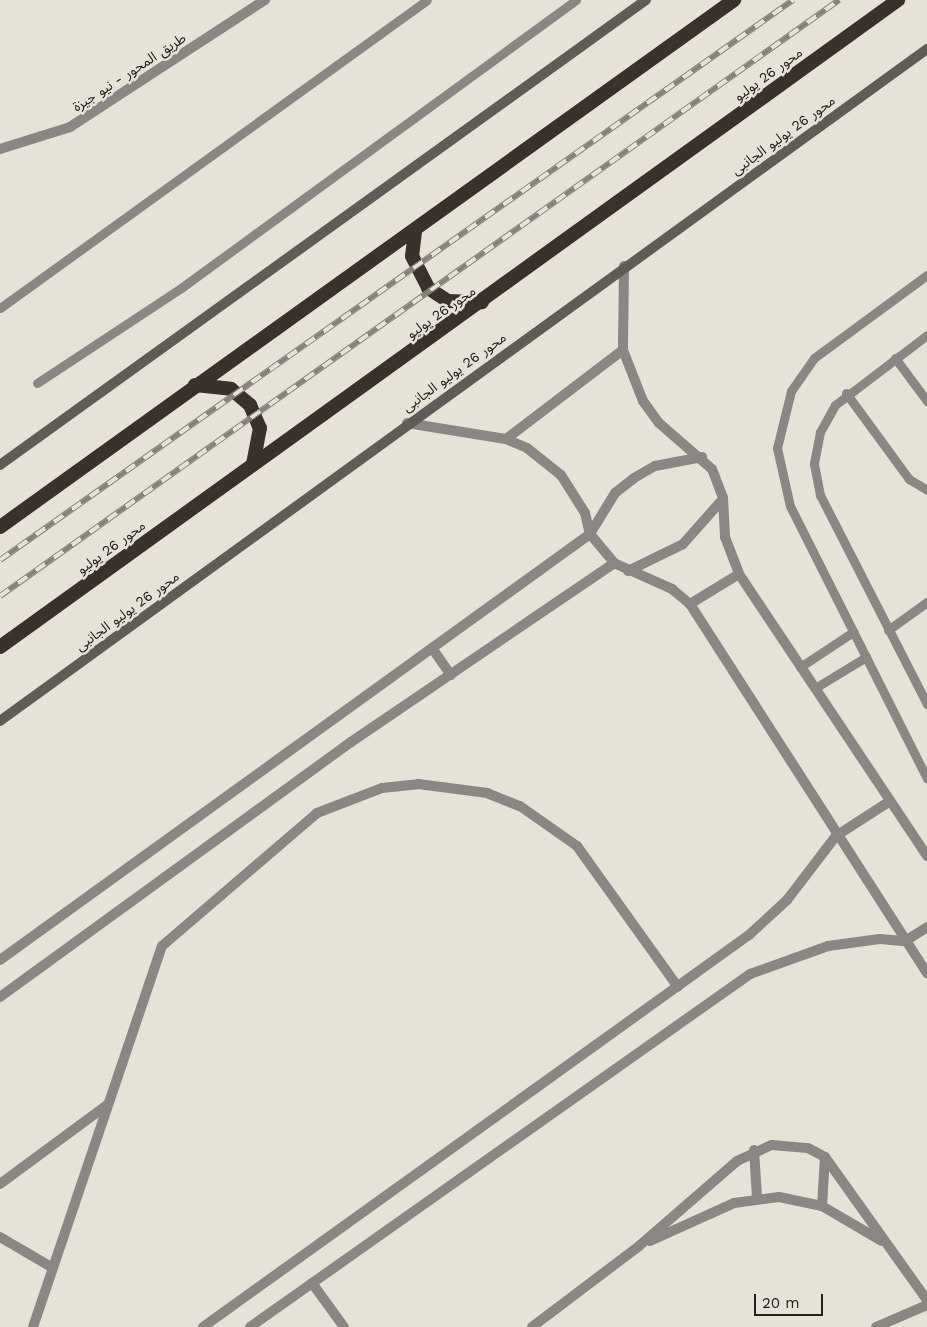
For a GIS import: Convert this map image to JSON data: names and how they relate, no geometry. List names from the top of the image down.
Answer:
{
  "streets": {
    "highway": ["محور 26 يوليو"],
    "main road": ["محور 26 يوليو الجانبى"],
    "street": ["طريق المحور - نيو جيزة"]
  },
  "scale_bar": "20 m"
}
